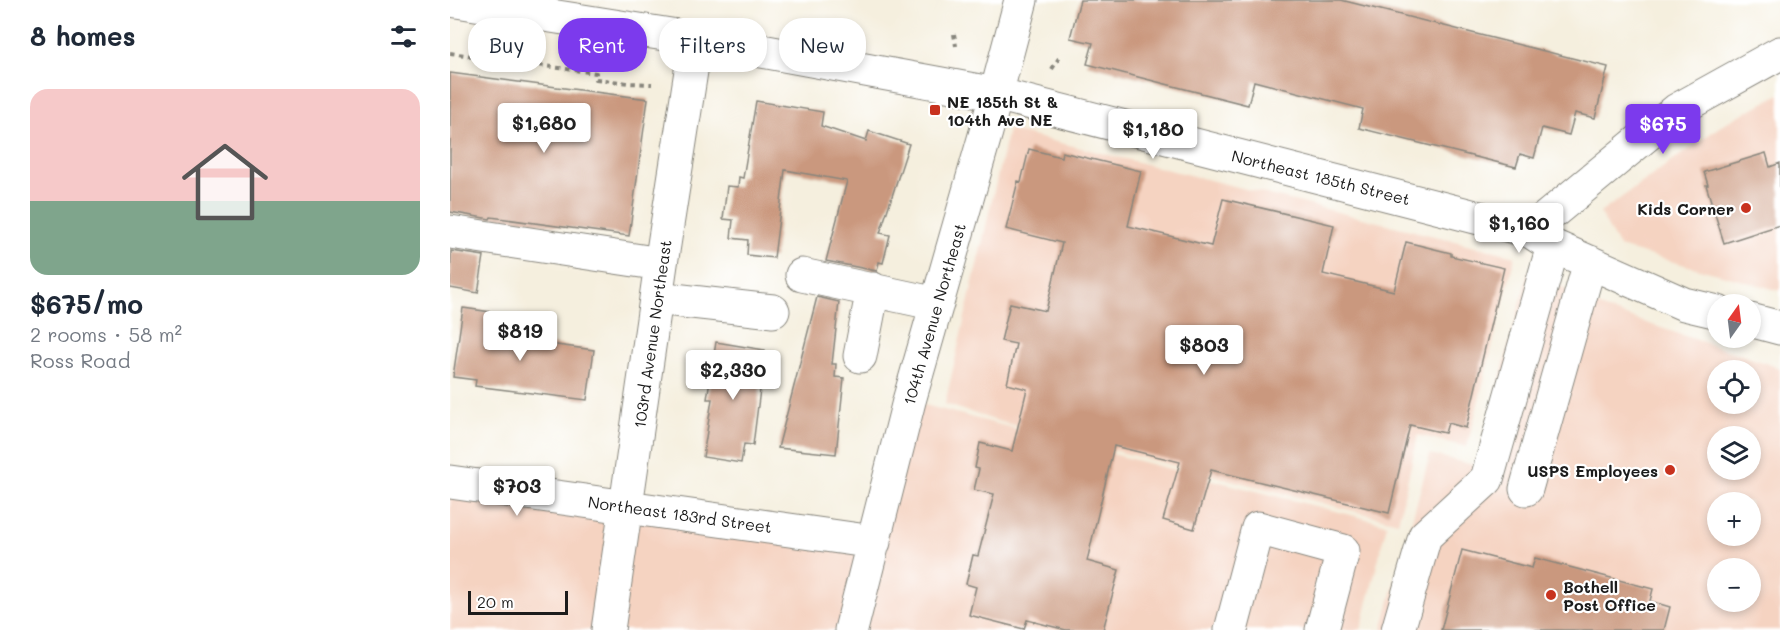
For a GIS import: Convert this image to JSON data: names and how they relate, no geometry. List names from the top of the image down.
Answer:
{
  "streets": {
    "street": [
      "Northeast 185th Street",
      "104th Avenue Northeast",
      "103rd Avenue Northeast",
      "Northeast 183rd Street"
    ]
  },
  "crossings": [
    ["Northeast 185th Street", "104th Avenue Northeast"],
    ["104th Avenue Northeast", "Northeast 183rd Street"],
    ["103rd Avenue Northeast", "Northeast 183rd Street"]
  ],
  "places": {
    "transit": ["NE 185th St & 104th Ave NE"],
    "other": ["Kids Corner", "USPS Employees", "Bothell Post Office"]
  },
  "scale_bar": "20 m",
  "north": "top",
  "page": {
    "heading": "8 homes",
    "chip": [
      "Buy",
      "Rent",
      "Filters",
      "New"
    ],
    "list": [
      {
        "name": "$675/mo",
        "note": "2 rooms · 58 m² · Ross Road"
      }
    ],
    "price": [
      "$1,680",
      "$675",
      "$1,180",
      "$1,160",
      "$819",
      "$803",
      "$2,330",
      "$703"
    ],
    "map_buttons": ["+", "−"],
    "scale": "20 m"
  }
}
